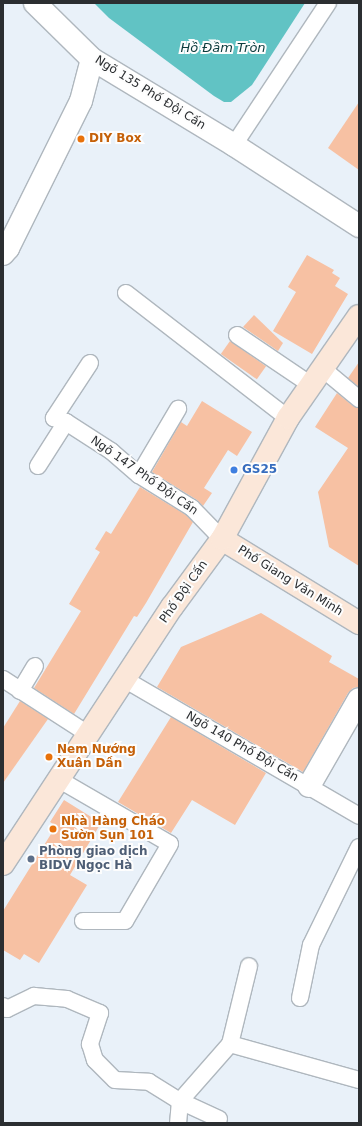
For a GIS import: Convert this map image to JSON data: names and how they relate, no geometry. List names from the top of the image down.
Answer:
{
  "streets": {
    "street": ["Ngõ 135 Phố Đội Cấn", "Phố Giang Văn Minh", "Phố Đội Cấn"],
    "lane": ["Ngõ 147 Phố Đội Cấn", "Ngõ 140 Phố Đội Cấn"]
  },
  "crossings": [
    ["Ngõ 147 Phố Đội Cấn", "Phố Giang Văn Minh"],
    ["Ngõ 147 Phố Đội Cấn", "Phố Đội Cấn"],
    ["Phố Giang Văn Minh", "Phố Đội Cấn"],
    ["Phố Đội Cấn", "Ngõ 140 Phố Đội Cấn"]
  ],
  "water": ["Hồ Đầm Tròn"],
  "places": [
    "DIY Box",
    "GS25",
    "Nem Nướng Xuân Dần",
    "Nhà Hàng Cháo Sườn Sụn 101",
    "Phòng giao dịch BIDV Ngọc Hà"
  ]
}
